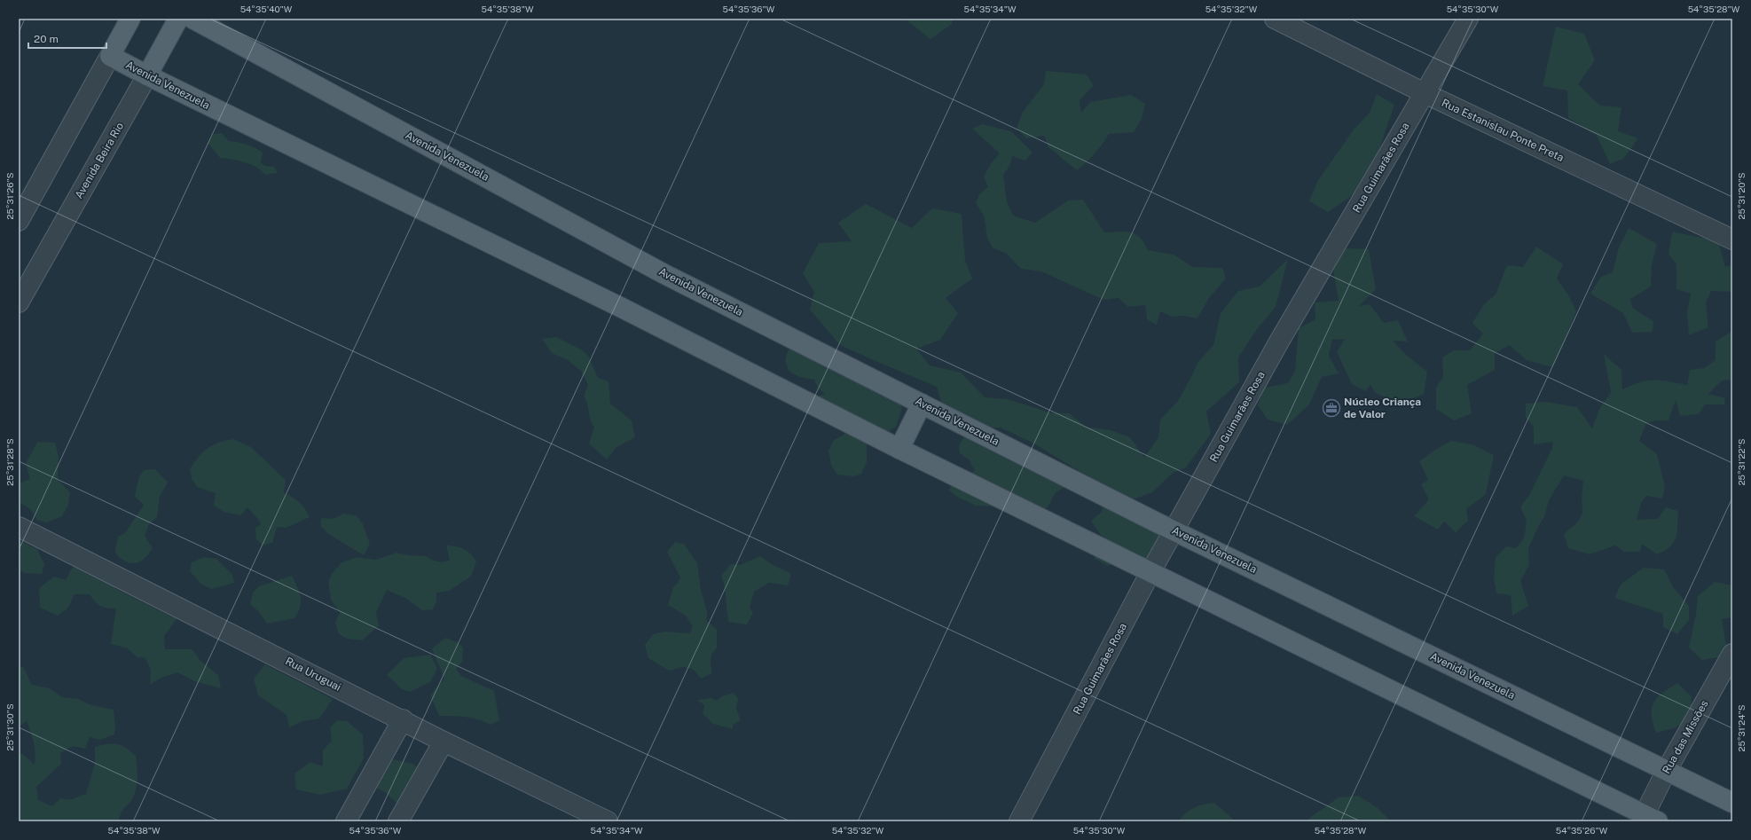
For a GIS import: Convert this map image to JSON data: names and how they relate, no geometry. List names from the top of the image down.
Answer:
{
  "streets": {
    "main road": ["Avenida Venezuela", "Avenida Beira Rio"],
    "street": [
      "Rua Estanislau Ponte Preta",
      "Rua Guimarães Rosa",
      "Rua Uruguai",
      "Rua das Missões"
    ]
  },
  "crossings": [
    ["Avenida Venezuela", "Avenida Beira Rio"],
    ["Avenida Venezuela", "Rua Guimarães Rosa"],
    ["Avenida Venezuela", "Rua das Missões"],
    ["Rua Estanislau Ponte Preta", "Rua Guimarães Rosa"]
  ],
  "places": {
    "office": ["Núcleo Criança de Valor"]
  },
  "scale_bar": "20 m",
  "coordinates": [
    "54°35'40\"W",
    "54°35'38\"W",
    "54°35'36\"W",
    "54°35'34\"W",
    "54°35'32\"W",
    "54°35'30\"W",
    "54°35'28\"W",
    "25°31'26\"S",
    "25°31'20\"S",
    "25°31'28\"S",
    "25°31'22\"S",
    "25°31'30\"S",
    "25°31'24\"S",
    "54°35'26\"W"
  ]
}
